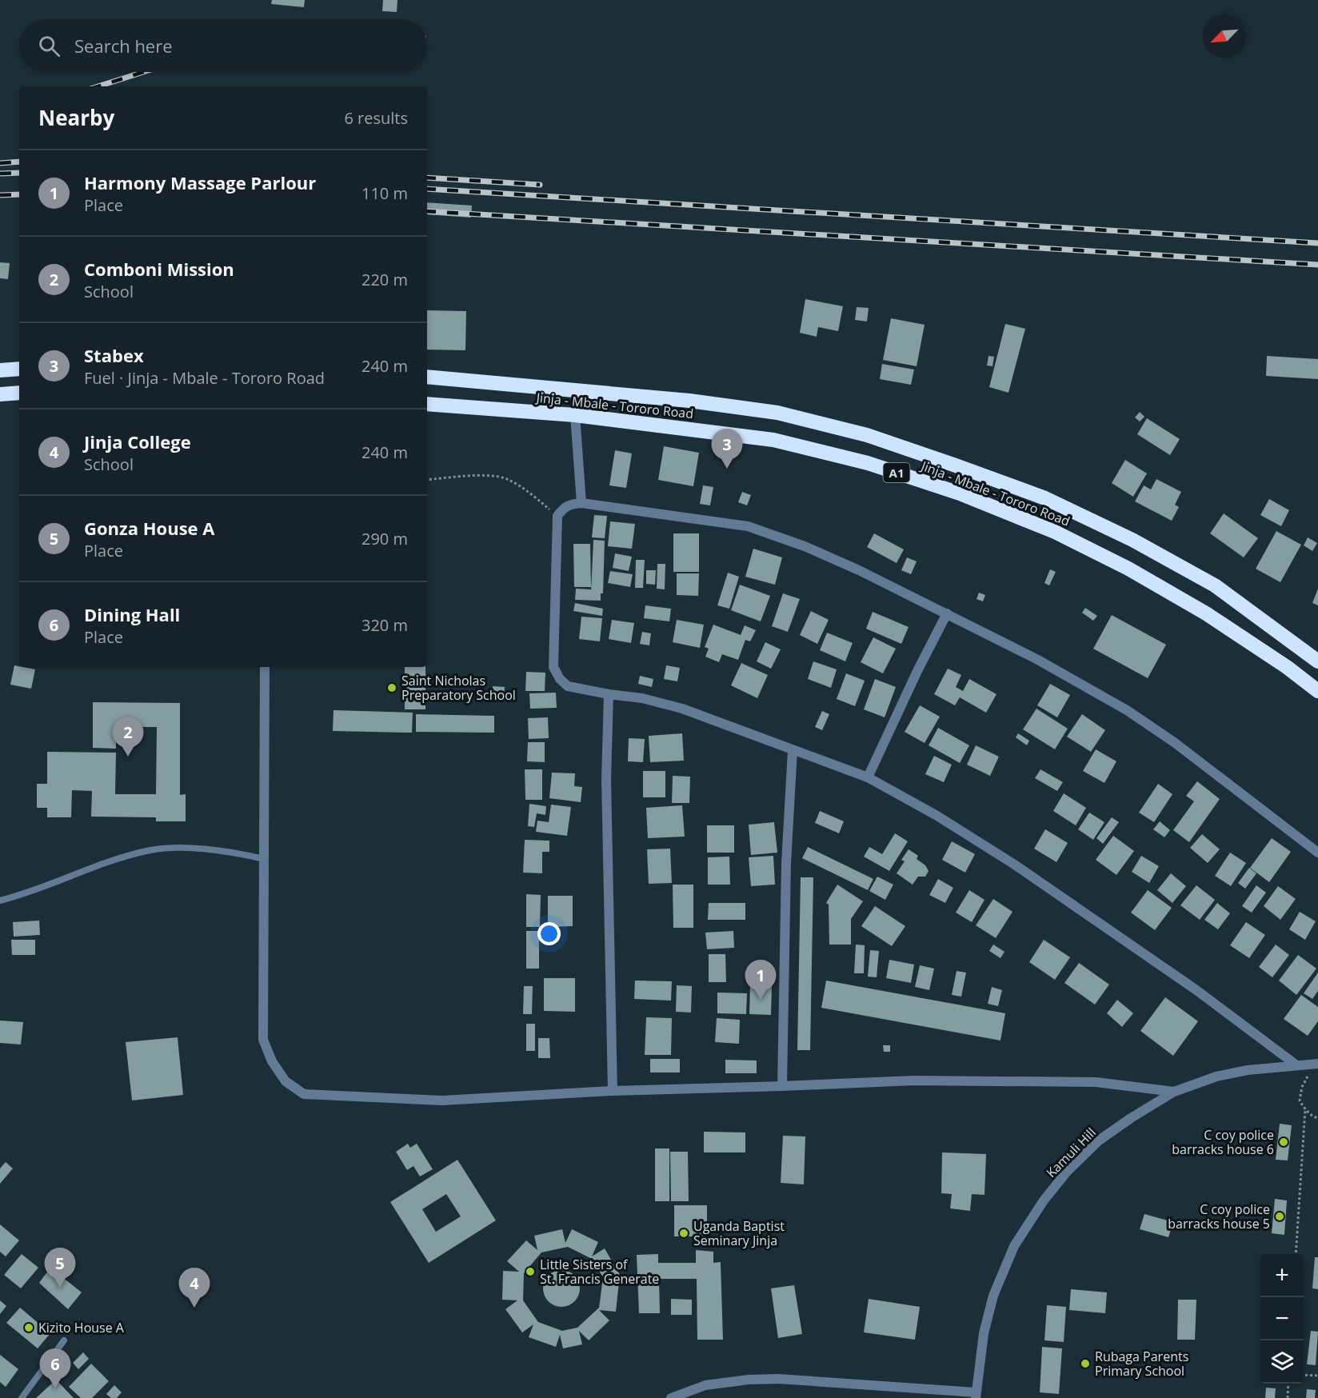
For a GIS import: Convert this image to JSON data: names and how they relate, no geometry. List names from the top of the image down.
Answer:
{
  "streets": {
    "highway": ["Jinja - Mbale - Tororo Road", "A1"],
    "street": ["Kamuli Hill"]
  },
  "places": [
    "Saint Nicholas Preparatory School",
    "C coy police barracks house 6",
    "C coy police barracks house 5",
    "Uganda Baptist Seminary Jinja",
    "Little Sisters of St. Francis Generate",
    "Kizito House A",
    "Rubaga Parents Primary School"
  ],
  "north": "bottom left",
  "page": {
    "search": "Search here",
    "heading": ["Nearby", "6 results"],
    "list": [
      {
        "mark": "1",
        "name": "Harmony Massage Parlour",
        "note": "Place",
        "value": "110 m"
      },
      {
        "mark": "2",
        "name": "Comboni Mission",
        "note": "School",
        "value": "220 m"
      },
      {
        "mark": "3",
        "name": "Stabex",
        "note": "Fuel · Jinja - Mbale - Tororo Road",
        "value": "240 m"
      },
      {
        "mark": "4",
        "name": "Jinja College",
        "note": "School",
        "value": "240 m"
      },
      {
        "mark": "5",
        "name": "Gonza House A",
        "note": "Place",
        "value": "290 m"
      },
      {
        "mark": "6",
        "name": "Dining Hall",
        "note": "Place",
        "value": "320 m"
      }
    ],
    "pins": [
      "3",
      "2",
      "1",
      "5",
      "4",
      "6"
    ],
    "map_buttons": ["+", "−"]
  }
}
